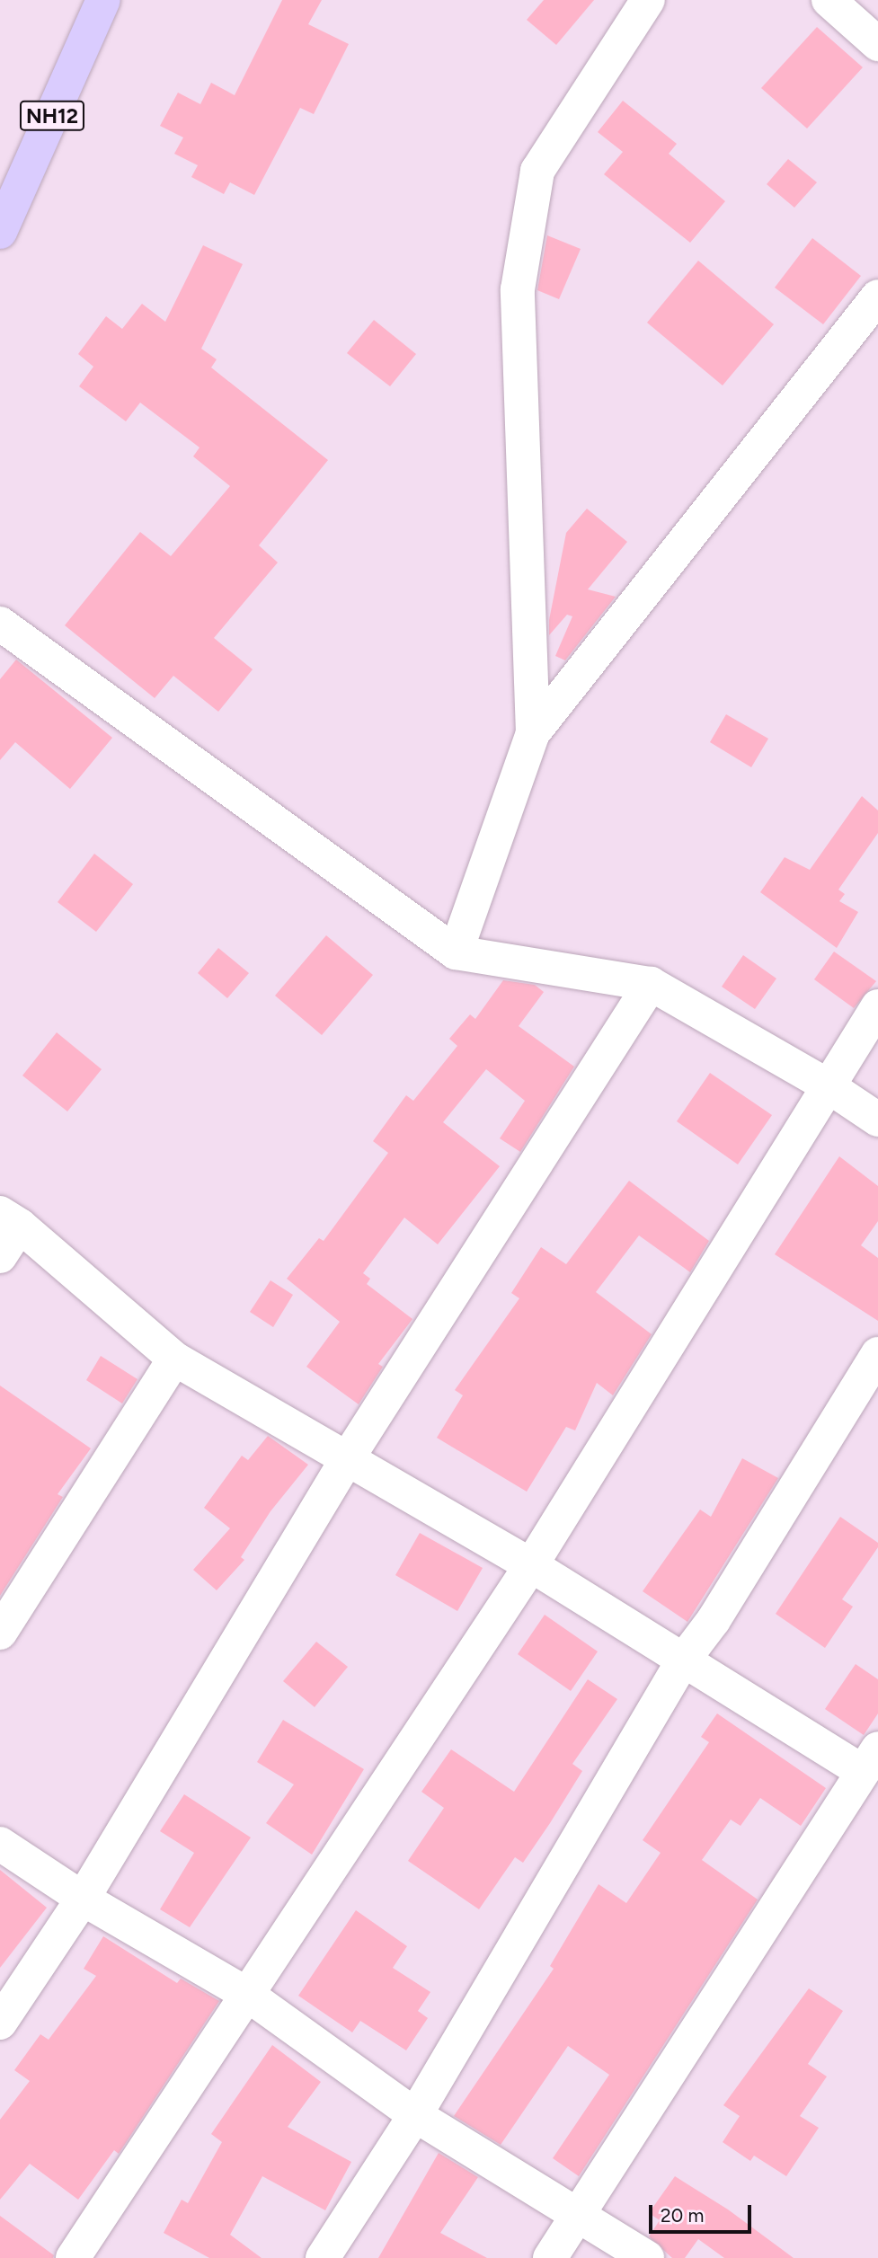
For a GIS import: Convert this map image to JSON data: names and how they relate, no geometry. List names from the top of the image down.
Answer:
{
  "streets": {
    "highway": ["NH12"]
  },
  "scale_bar": "20 m"
}
